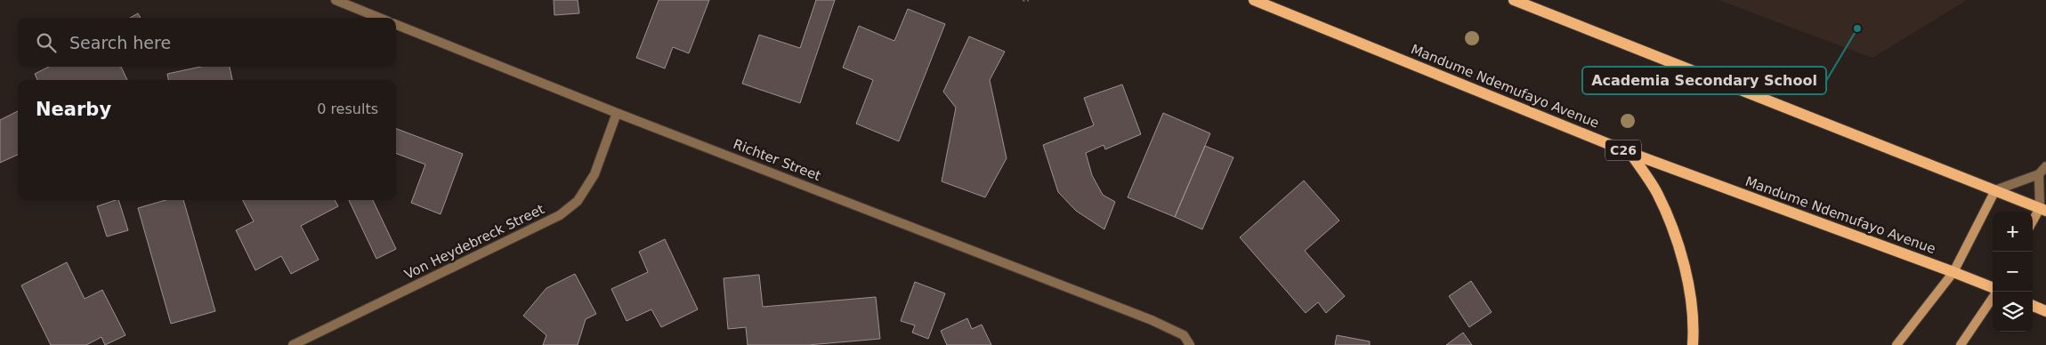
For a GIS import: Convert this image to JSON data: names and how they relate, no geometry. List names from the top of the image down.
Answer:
{
  "streets": {
    "main road": ["Mandume Ndemufayo Avenue", "C26"],
    "street": ["Richter Street", "Von Heydebreck Street"]
  },
  "crossings": [
    ["Richter Street", "Von Heydebreck Street"]
  ],
  "places": ["Academia Secondary School"],
  "page": {
    "search": "Search here",
    "heading": ["Nearby", "0 results"],
    "map_buttons": ["+", "−"]
  }
}
